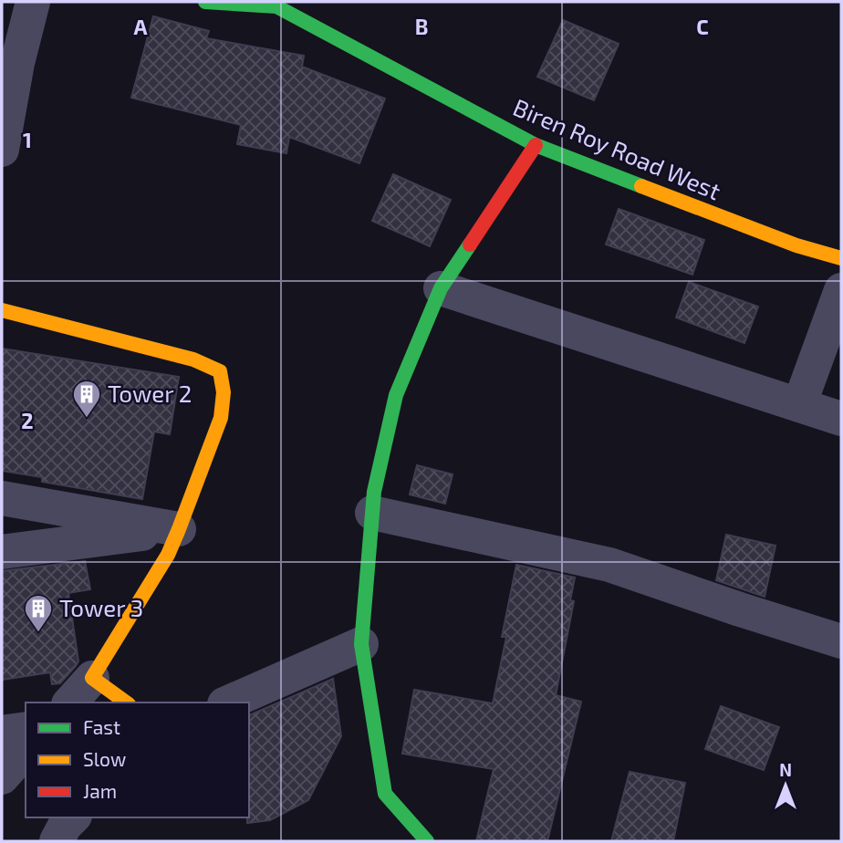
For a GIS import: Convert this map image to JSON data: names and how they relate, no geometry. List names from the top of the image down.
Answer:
{
  "streets": {
    "street": ["Biren Roy Road West"]
  },
  "places": {
    "building": ["Tower 2", "Tower 3"]
  },
  "legend": ["Fast", "Slow", "Jam"],
  "north": "top",
  "grid": {
    "columns": ["A", "B", "C"],
    "rows": ["1", "2"]
  }
}
